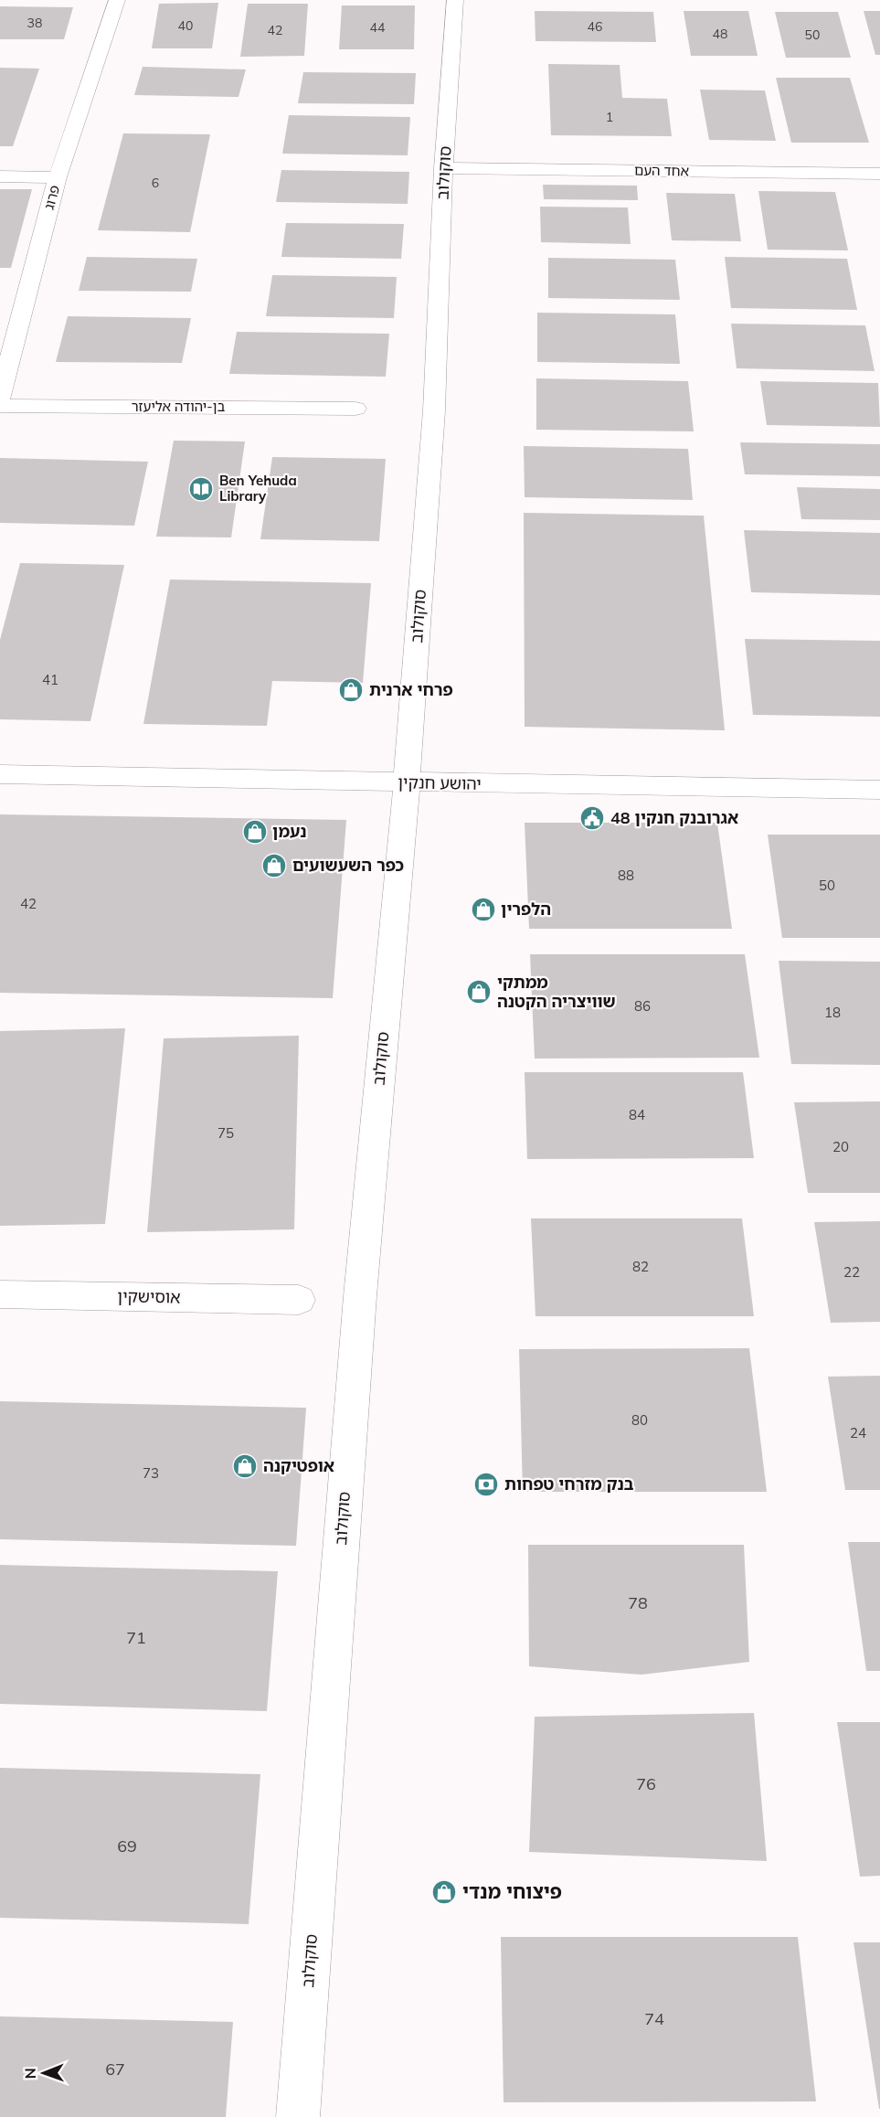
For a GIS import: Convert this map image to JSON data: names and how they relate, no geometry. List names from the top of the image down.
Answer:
{
  "streets": {
    "street": [
      "אחד העם",
      "סוקולוב",
      "פרוג",
      "בן-יהודה אליעזר",
      "יהושע חנקין",
      "אוסישקין"
    ]
  },
  "crossings": [
    ["אחד העם", "סוקולוב"],
    ["סוקולוב", "יהושע חנקין"]
  ],
  "places": {
    "library": ["Ben Yehuda Library"],
    "shop": [
      "פרחי ארנית",
      "נעמן",
      "כפר השעשועים",
      "הלפרין",
      "ממתקי שוויצריה הקטנה",
      "אופטיקנה",
      "פיצוחי מנדי"
    ],
    "public building": ["אגרובנק חנקין 48"],
    "bank": ["בנק מזרחי טפחות"]
  },
  "house_numbers": [
    "38",
    "40",
    "46",
    "44",
    "42",
    "48",
    "50",
    "1",
    "6",
    "41",
    "88",
    "50",
    "42",
    "86",
    "18",
    "84",
    "75",
    "20",
    "82",
    "22",
    "80",
    "24",
    "73",
    "78",
    "71",
    "76",
    "69",
    "74",
    "67"
  ],
  "north": "left"
}
